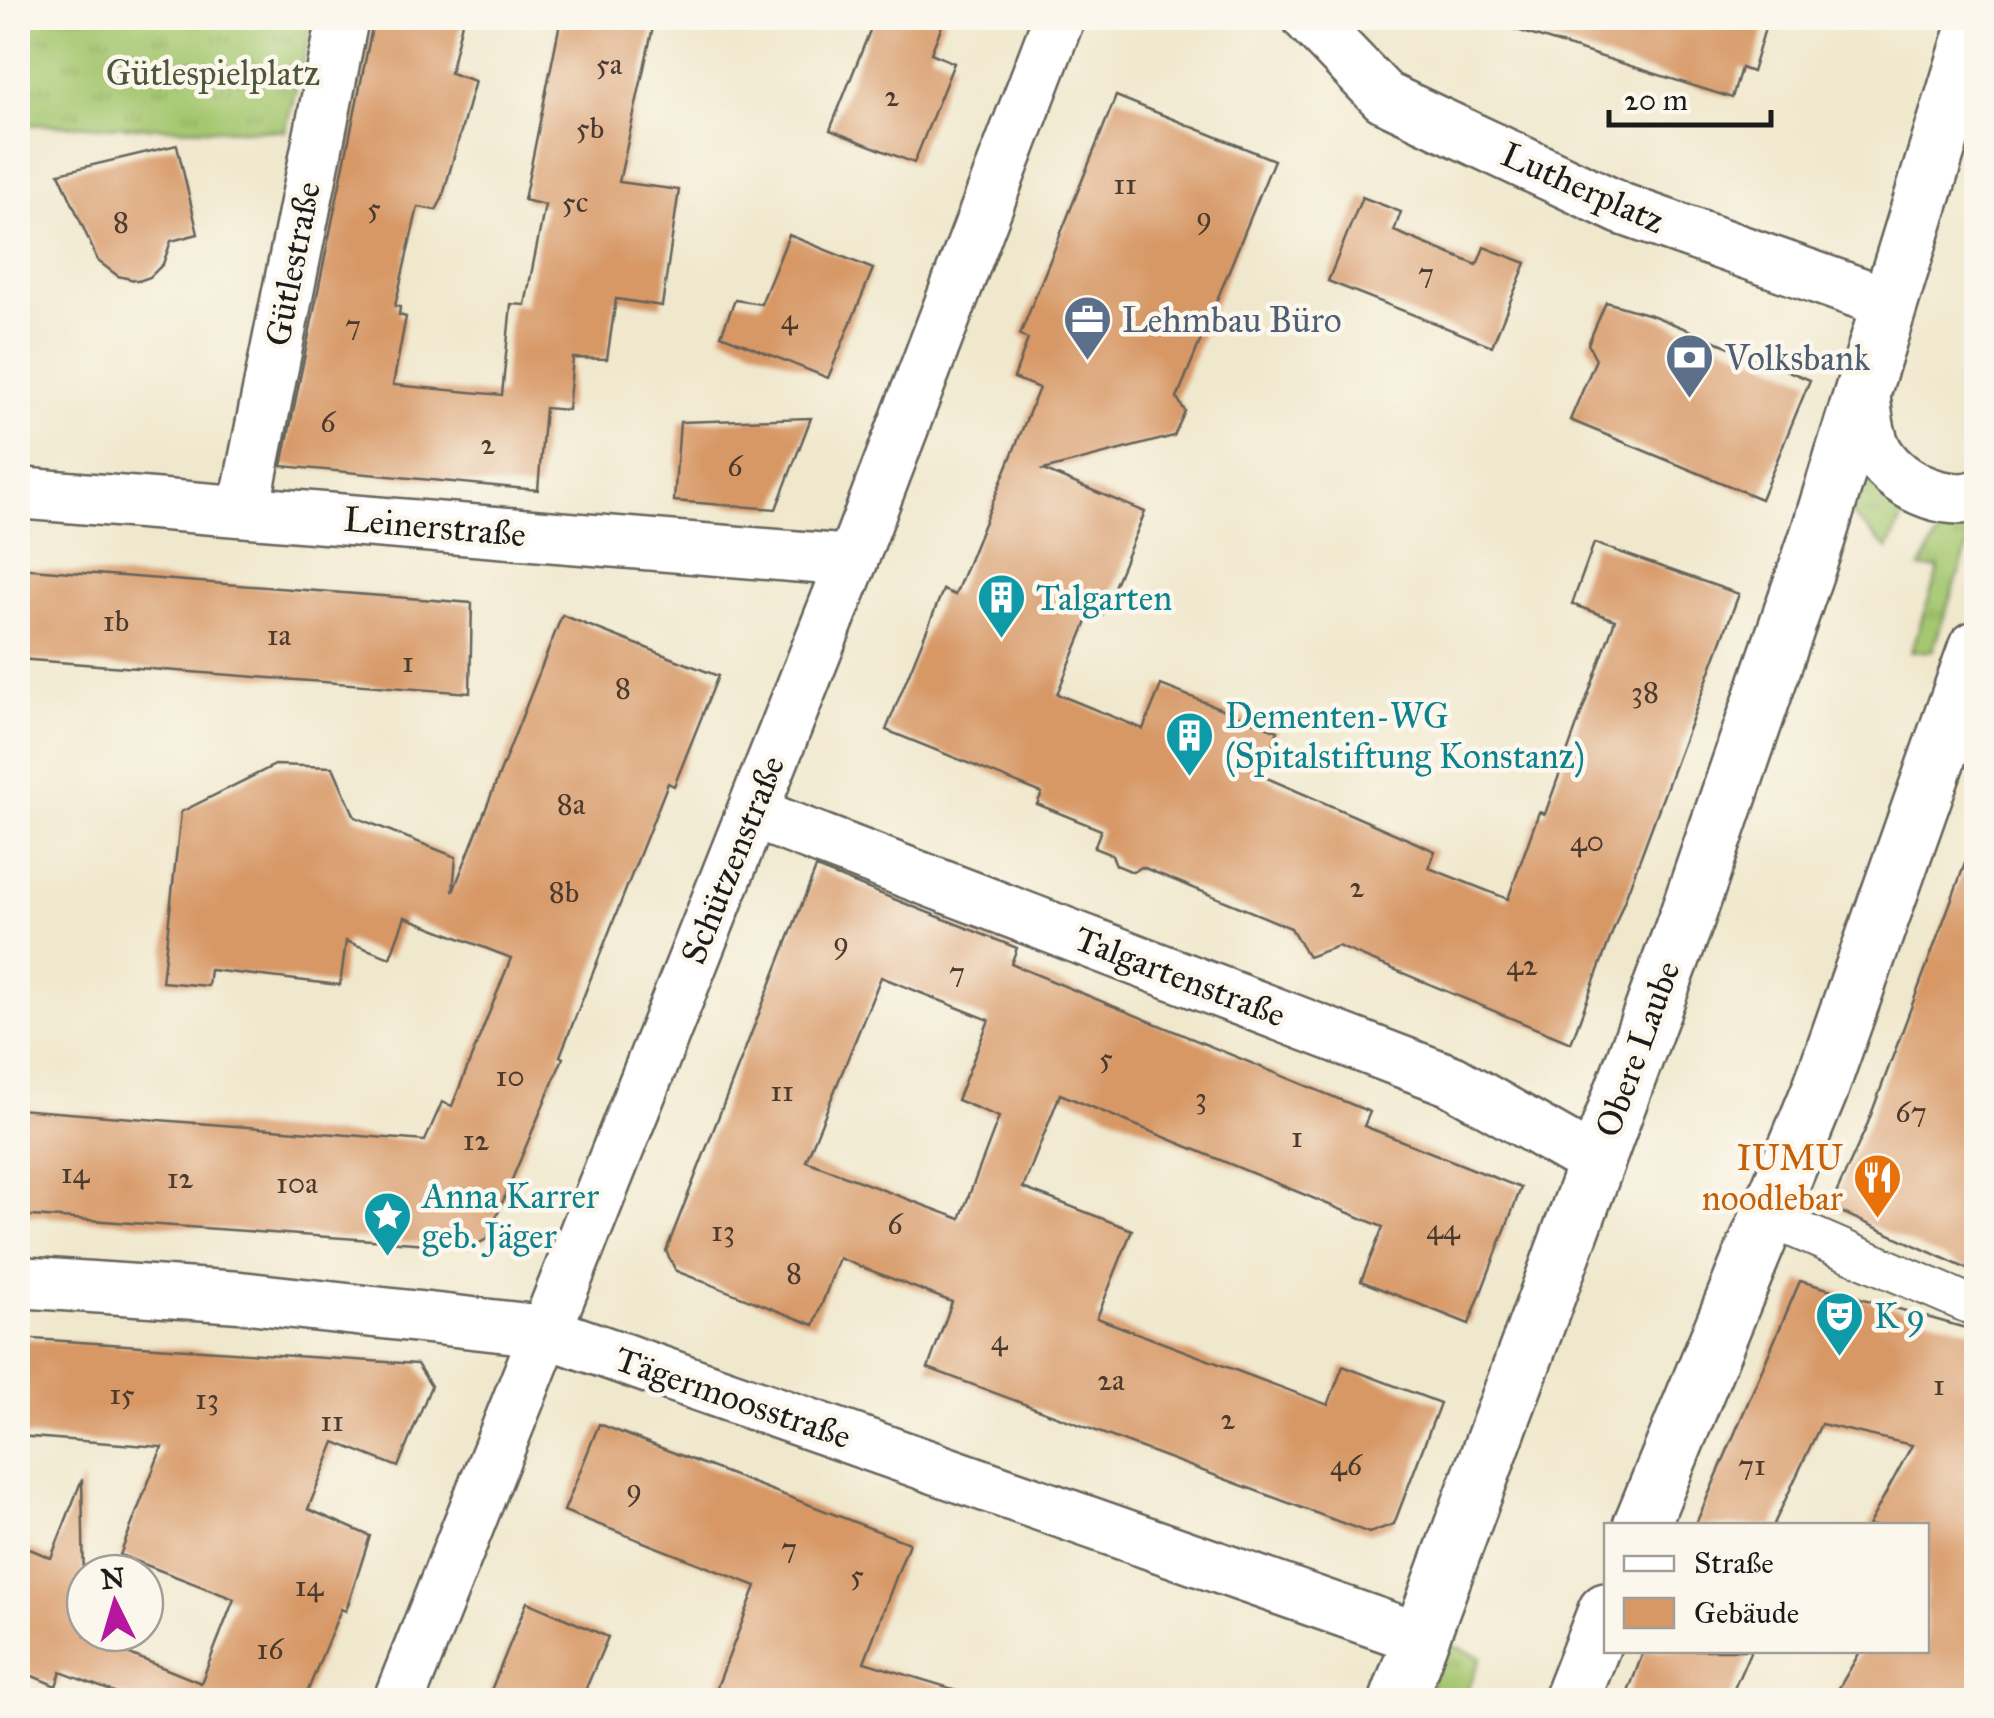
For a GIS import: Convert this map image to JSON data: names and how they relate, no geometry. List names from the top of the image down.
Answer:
{
  "streets": {
    "main road": ["Obere Laube"],
    "street": [
      "Lutherplatz",
      "Gütlestraße",
      "Leinerstraße",
      "Schützenstraße",
      "Talgartenstraße",
      "Tägermoosstraße"
    ]
  },
  "crossings": [
    ["Lutherplatz", "Obere Laube"],
    ["Gütlestraße", "Leinerstraße"],
    ["Leinerstraße", "Schützenstraße"],
    ["Schützenstraße", "Talgartenstraße"],
    ["Schützenstraße", "Tägermoosstraße"],
    ["Talgartenstraße", "Obere Laube"],
    ["Obere Laube", "Tägermoosstraße"]
  ],
  "parks": ["Gütlespielplatz"],
  "places": {
    "office": ["Lehmbau Büro"],
    "bank": ["Volksbank"],
    "building": ["Talgarten", "Dementen-WG (Spitalstiftung Konstanz)"],
    "restaurant": ["IUMU noodlebar"],
    "place": ["Anna Karrer geb. Jäger"],
    "theatre": ["K 9"]
  },
  "house_numbers": [
    "5a",
    "2",
    "5b",
    "11",
    "5c",
    "5",
    "9",
    "8",
    "7",
    "4",
    "7",
    "6",
    "2",
    "6",
    "1b",
    "1a",
    "1",
    "8",
    "38",
    "8a",
    "40",
    "2",
    "8b",
    "9",
    "42",
    "7",
    "5",
    "10",
    "11",
    "3",
    "67",
    "1",
    "12",
    "14",
    "12",
    "10a",
    "6",
    "44",
    "13",
    "8",
    "4",
    "2a",
    "1",
    "15",
    "13",
    "2",
    "11",
    "46",
    "71",
    "9",
    "7",
    "5",
    "14",
    "16"
  ],
  "legend": ["Straße", "Gebäude"],
  "scale_bar": "20 m",
  "north": "top"
}
